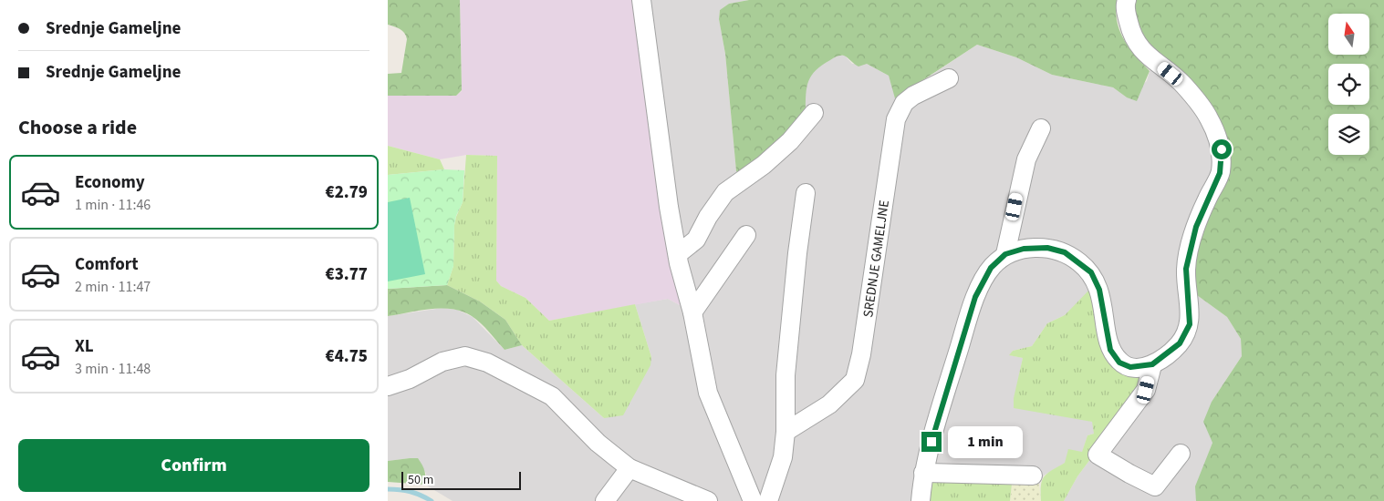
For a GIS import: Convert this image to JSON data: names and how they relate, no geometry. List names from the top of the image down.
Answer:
{
  "streets": {
    "street": ["SREDNJE GAMELJNE"]
  },
  "scale_bar": "50 m",
  "north": "top",
  "page": {
    "banner": ["Srednje Gameljne", "Srednje Gameljne"],
    "heading": "Choose a ride",
    "list": [
      {
        "name": "Economy",
        "note": "1 min · 11:46",
        "value": "€2.79"
      },
      {
        "name": "Comfort",
        "note": "2 min · 11:47",
        "value": "€3.77"
      },
      {
        "name": "XL",
        "note": "3 min · 11:48",
        "value": "€4.75"
      }
    ],
    "bubble": "1 min",
    "buttons": "Confirm",
    "scale": "50 m"
  }
}
